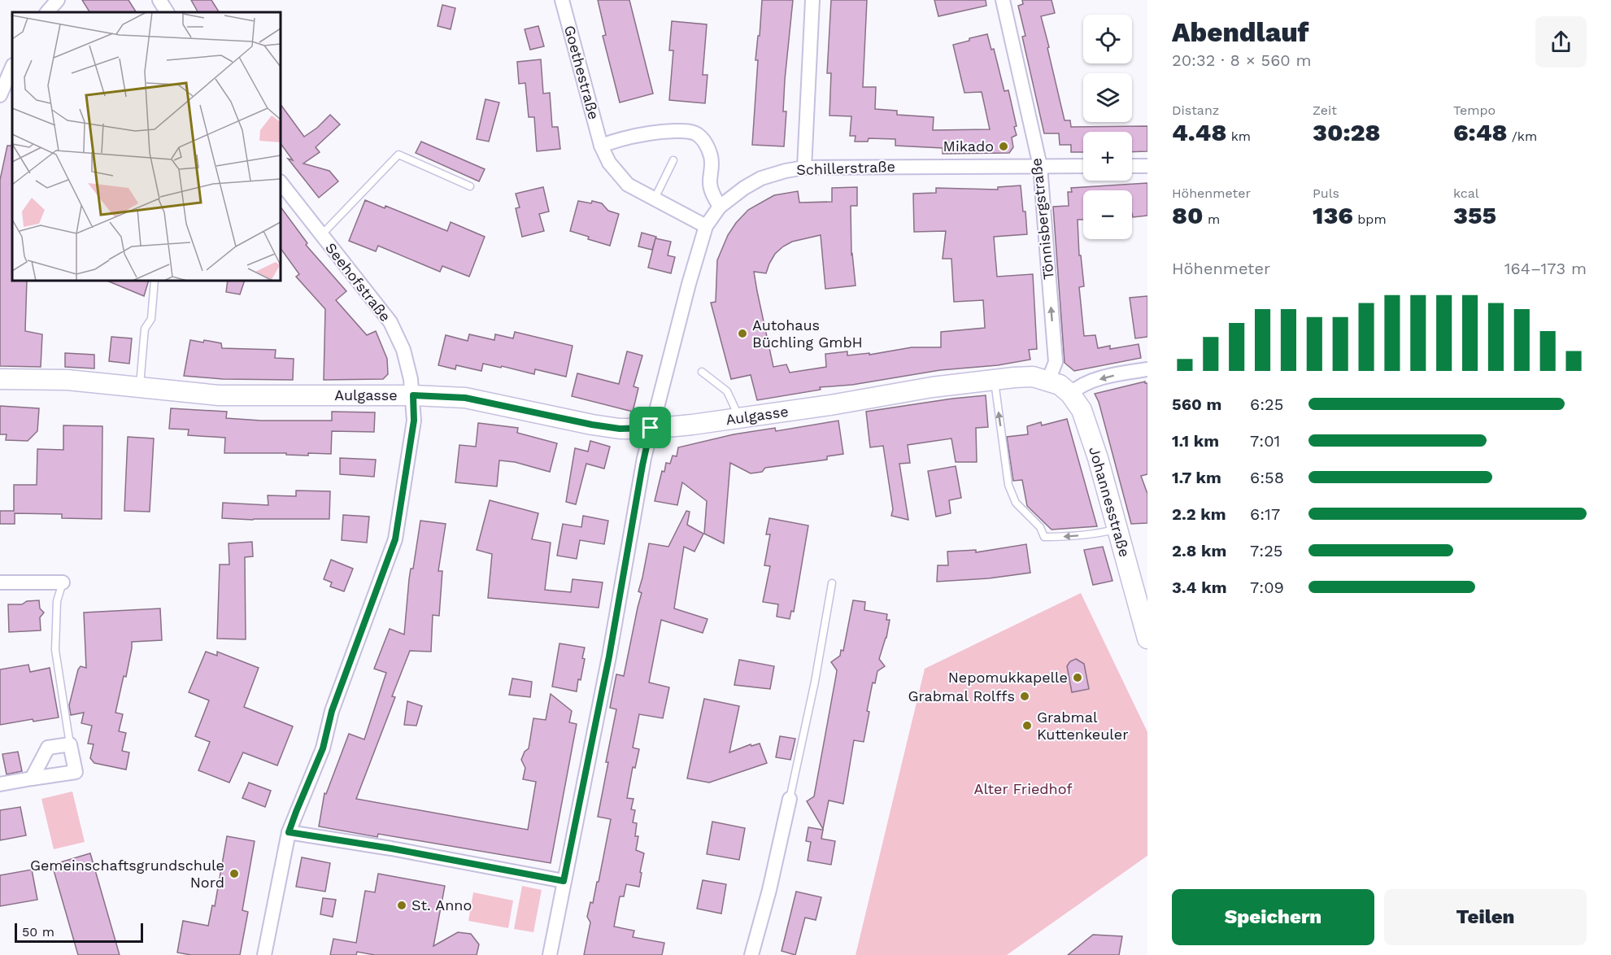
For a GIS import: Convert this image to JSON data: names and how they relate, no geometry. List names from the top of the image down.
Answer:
{
  "streets": {
    "main road": ["Aulgasse", "Johannesstraße"],
    "street": [
      "Goethestraße",
      "Schillerstraße",
      "Tönnisbergstraße",
      "Seehofstraße"
    ]
  },
  "crossings": [
    ["Goethestraße", "Schillerstraße"],
    ["Schillerstraße", "Tönnisbergstraße"],
    ["Schillerstraße", "Aulgasse"],
    ["Tönnisbergstraße", "Aulgasse"],
    ["Tönnisbergstraße", "Johannesstraße"],
    ["Seehofstraße", "Aulgasse"],
    ["Aulgasse", "Johannesstraße"]
  ],
  "one_way": ["Tönnisbergstraße"],
  "parks": ["Alter Friedhof"],
  "places": [
    "Mikado",
    "Autohaus Büchling GmbH",
    "Nepomukkapelle",
    "Grabmal Rolffs",
    "Grabmal Kuttenkeuler",
    "Gemeinschaftsgrundschule Nord",
    "St. Anno"
  ],
  "scale_bar": "50 m",
  "page": {
    "heading": ["Abendlauf", "20:32 · 8 × 560 m"],
    "map_buttons": ["+", "−"],
    "stats": [
      ["Distanz", "4.48 km"],
      ["Zeit", "30:28"],
      ["Tempo", "6:48 /km"],
      ["Höhenmeter", "80 m"],
      ["Puls", "136 bpm"],
      ["kcal", "355"]
    ],
    "chart": ["Höhenmeter", "164–173 m"],
    "list": [
      {
        "name": "560 m",
        "note": "6:25"
      },
      {
        "name": "1.1 km",
        "note": "7:01"
      },
      {
        "name": "1.7 km",
        "note": "6:58"
      },
      {
        "name": "2.2 km",
        "note": "6:17"
      },
      {
        "name": "2.8 km",
        "note": "7:25"
      },
      {
        "name": "3.4 km",
        "note": "7:09"
      }
    ],
    "buttons": ["Speichern", "Teilen"],
    "scale": "50 m"
  }
}
